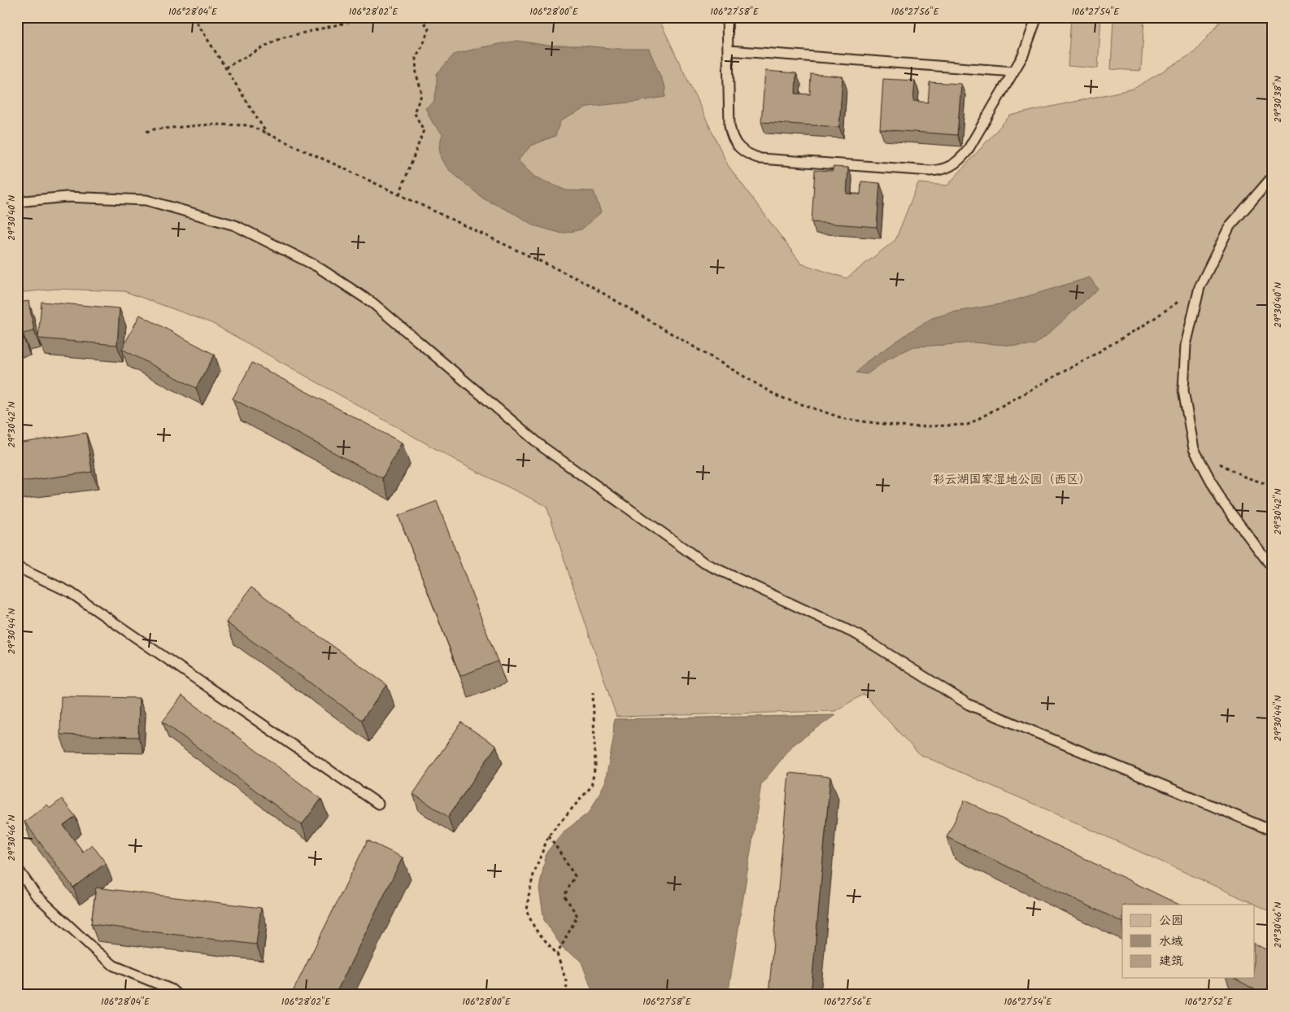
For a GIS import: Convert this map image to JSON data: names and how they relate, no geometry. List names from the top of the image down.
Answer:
{
  "parks": ["彩云湖国家湿地公园（西区）"],
  "legend": ["公园", "水域", "建筑"],
  "coordinates": [
    "106°28'04\"E",
    "106°28'02\"E",
    "106°28'00\"E",
    "106°27'58\"E",
    "106°27'56\"E",
    "106°27'54\"E",
    "29°30'38\"N",
    "29°30'40\"N",
    "29°30'42\"N",
    "29°30'44\"N",
    "29°30'46\"N",
    "106°27'52\"E"
  ]
}
